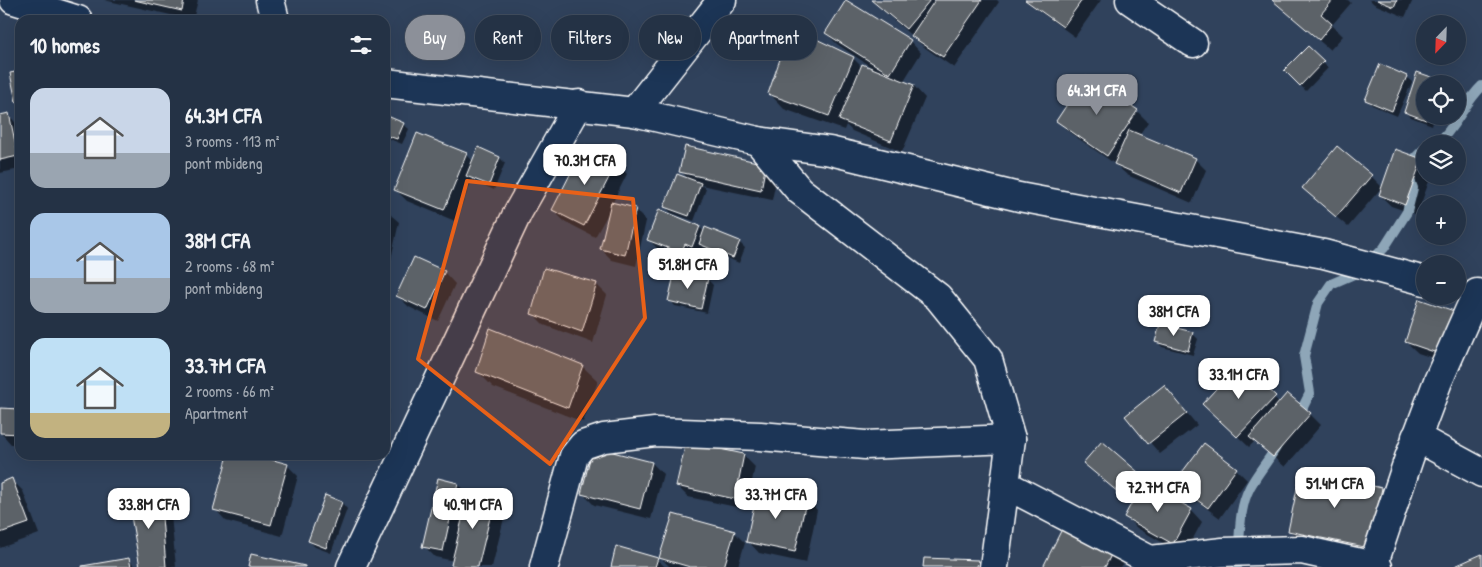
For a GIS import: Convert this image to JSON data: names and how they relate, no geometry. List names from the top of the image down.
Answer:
{
  "north": "bottom left",
  "page": {
    "map_buttons": ["+", "−"],
    "chip": [
      "Buy",
      "Rent",
      "Filters",
      "New",
      "Apartment"
    ],
    "heading": "10 homes",
    "price": [
      "64.3M CFA",
      "70.3M CFA",
      "51.8M CFA",
      "38M CFA",
      "33.1M CFA",
      "51.4M CFA",
      "72.7M CFA",
      "33.7M CFA",
      "33.8M CFA",
      "40.9M CFA"
    ],
    "list": [
      {
        "name": "64.3M CFA",
        "note": "3 rooms · 113 m² · pont mbideng"
      },
      {
        "name": "38M CFA",
        "note": "2 rooms · 68 m² · pont mbideng"
      },
      {
        "name": "33.7M CFA",
        "note": "2 rooms · 66 m² · Apartment"
      }
    ]
  }
}
